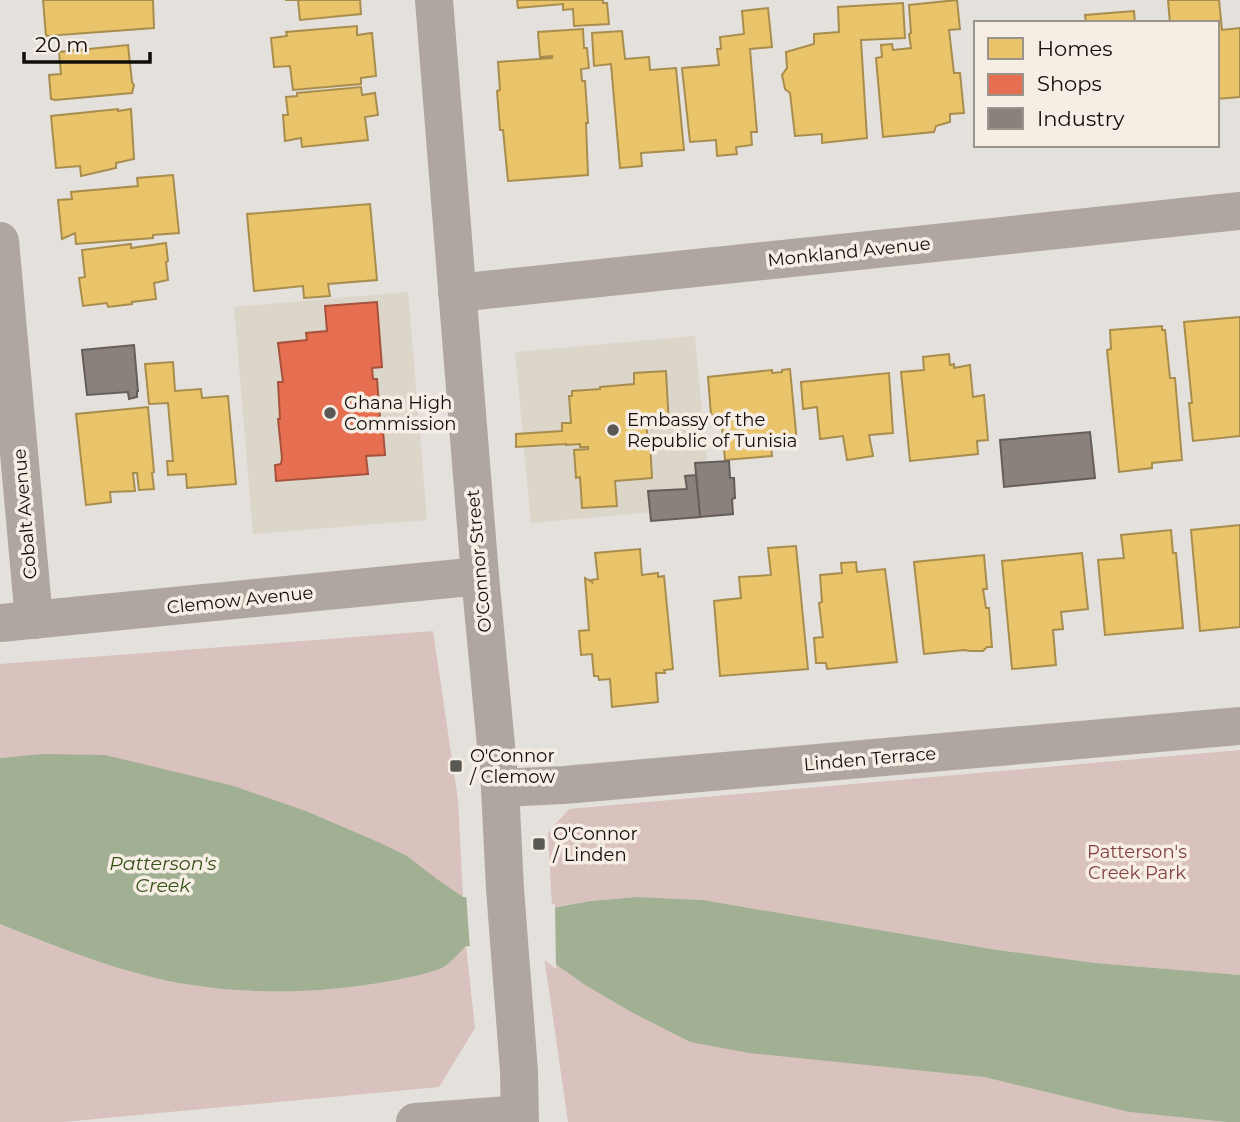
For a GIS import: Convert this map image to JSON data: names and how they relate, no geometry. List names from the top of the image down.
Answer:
{
  "streets": {
    "street": [
      "Monkland Avenue",
      "Cobalt Avenue",
      "O'Connor Street",
      "Clemow Avenue",
      "Linden Terrace"
    ]
  },
  "crossings": [
    ["Monkland Avenue", "O'Connor Street"],
    ["Cobalt Avenue", "Clemow Avenue"],
    ["O'Connor Street", "Clemow Avenue"],
    ["O'Connor Street", "Linden Terrace"]
  ],
  "water": ["Patterson's Creek"],
  "parks": ["Patterson's Creek Park"],
  "places": {
    "other": ["Ghana High Commission", "Embassy of the Republic of Tunisia"],
    "transit": ["O'Connor / Clemow", "O'Connor / Linden"]
  },
  "legend": ["Homes", "Shops", "Industry"],
  "scale_bar": "20 m"
}
